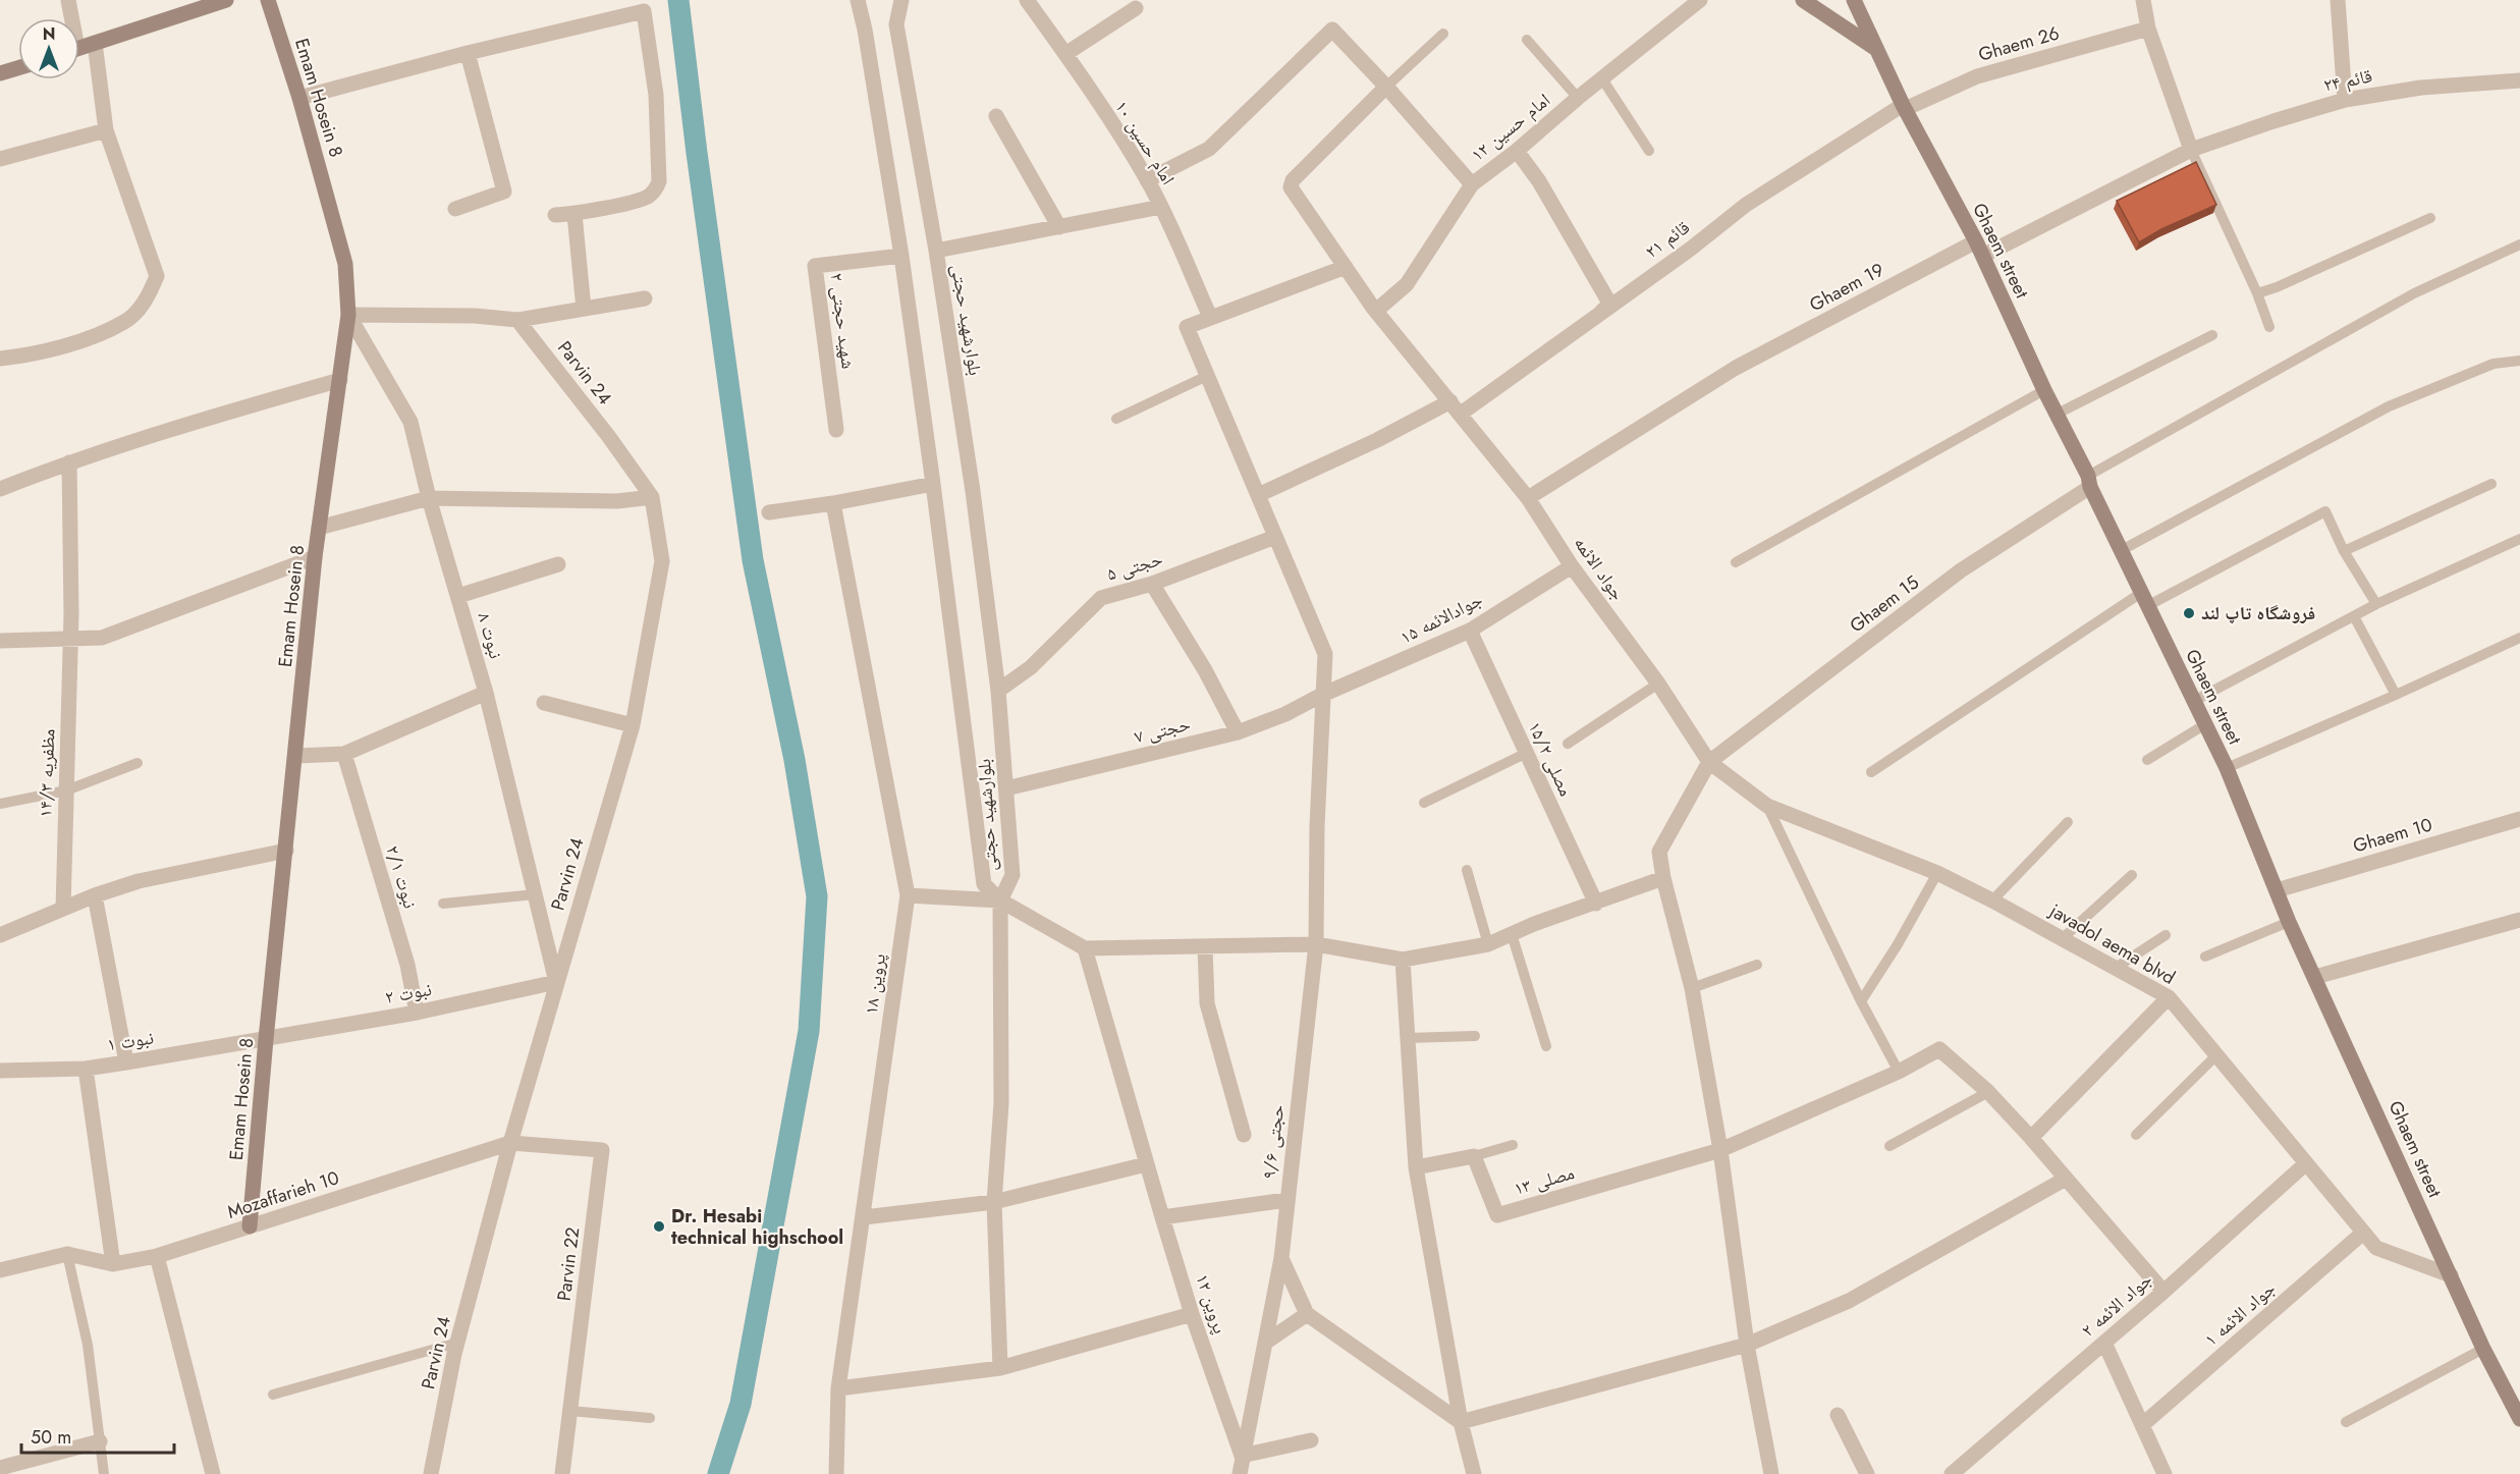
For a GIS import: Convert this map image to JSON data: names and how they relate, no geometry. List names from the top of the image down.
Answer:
{
  "streets": {
    "street": [
      "Ghaem 26",
      "قائم ۲۴",
      "Emam Hosein 8",
      "امام حسین ۱۲",
      "۱۰ امام حسین",
      "قائم ۲۱",
      "Ghaem street",
      "Ghaem 19",
      "بلوارشهید حجتی",
      "شهید حجتی ۲",
      "Parvin 24",
      "حجتی ۵",
      "جواد الائمه",
      "Ghaem 15",
      "جوادالائمه ۱۵",
      "نبوت ۸",
      "حجتی ۷",
      "مصلی ۱۵/۲",
      "مظفریه ۱۴/۳",
      "Ghaem 10",
      "نبوت ۲/۱",
      "javadol aema blvd",
      "پروین ۱۸",
      "نبوت ۲",
      "نبوت ۱",
      "حجتی ۹/۶",
      "مصلی ۱۳",
      "Mozaffarieh 10",
      "Parvin 22",
      "پروین ۱۲",
      "جواد الائمه ۲",
      "جواد الائمه ۱"
    ]
  },
  "crossings": [
    ["Ghaem 26", "قائم ۲۱"],
    ["Ghaem 26", "Ghaem street"],
    ["قائم ۲۴", "Ghaem street"],
    ["Emam Hosein 8", "نبوت ۸"],
    ["Emam Hosein 8", "نبوت ۲"],
    ["Emam Hosein 8", "نبوت ۱"],
    ["Emam Hosein 8", "Mozaffarieh 10"],
    ["امام حسین ۱۲", "جواد الائمه"],
    ["۱۰ امام حسین", "حجتی ۹/۶"],
    ["قائم ۲۱", "Ghaem street"],
    ["قائم ۲۱", "جواد الائمه"],
    ["Ghaem street", "Ghaem 19"],
    ["Ghaem street", "Ghaem 15"],
    ["Ghaem street", "Ghaem 10"],
    ["Ghaem street", "javadol aema blvd"],
    ["Ghaem 19", "جواد الائمه"],
    ["بلوارشهید حجتی", "شهید حجتی ۲"],
    ["بلوارشهید حجتی", "حجتی ۵"],
    ["بلوارشهید حجتی", "حجتی ۷"],
    ["Parvin 24", "نبوت ۸"],
    ["Parvin 24", "نبوت ۲"],
    ["Parvin 24", "Mozaffarieh 10"],
    ["Parvin 24", "Parvin 22"],
    ["حجتی ۵", "حجتی ۹/۶"],
    ["جواد الائمه", "Ghaem 15"],
    ["جواد الائمه", "جوادالائمه ۱۵"],
    ["جواد الائمه", "javadol aema blvd"],
    ["Ghaem 15", "javadol aema blvd"],
    ["جوادالائمه ۱۵", "حجتی ۷"],
    ["جوادالائمه ۱۵", "مصلی ۱۵/۲"],
    ["جوادالائمه ۱۵", "حجتی ۹/۶"],
    ["نبوت ۸", "نبوت ۲"],
    ["حجتی ۷", "حجتی ۹/۶"],
    ["نبوت ۲/۱", "نبوت ۲"],
    ["javadol aema blvd", "جواد الائمه ۲"],
    ["javadol aema blvd", "جواد الائمه ۱"],
    ["نبوت ۲", "نبوت ۱"],
    ["حجتی ۹/۶", "پروین ۱۲"],
    ["Mozaffarieh 10", "Parvin 22"]
  ],
  "places": ["فروشگاه تاپ لند", "Dr. Hesabi technical highschool"],
  "scale_bar": "50 m",
  "north": "top"
}
